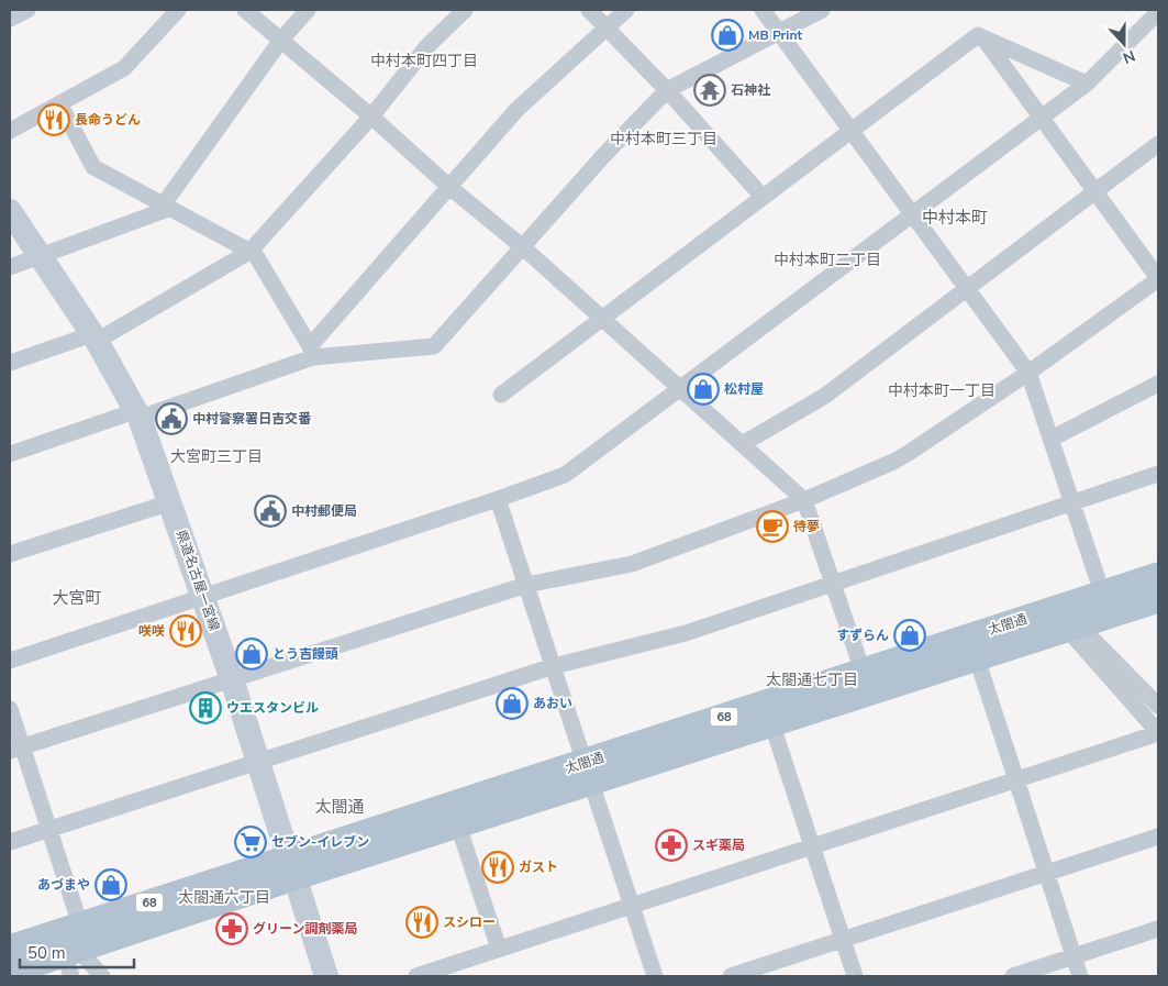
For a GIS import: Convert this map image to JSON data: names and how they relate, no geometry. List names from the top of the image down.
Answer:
{
  "streets": {
    "main road": ["県道名古屋一宮線", "太閤通", "68"]
  },
  "crossings": [
    ["県道名古屋一宮線", "太閤通"]
  ],
  "districts": [
    "中村本町四丁目",
    "中村本町三丁目",
    "中村本町",
    "中村本町二丁目",
    "中村本町一丁目",
    "大宮町三丁目",
    "大宮町",
    "太閤通七丁目",
    "太閤通",
    "太閤通六丁目"
  ],
  "places": {
    "shop": [
      "MB Print",
      "松村屋",
      "すずらん",
      "とう吉饅頭",
      "あおい",
      "あづまや"
    ],
    "temple": ["石神社"],
    "restaurant": [
      "長命うどん",
      "咲咲",
      "ガスト",
      "スシロー"
    ],
    "public building": ["中村警察署日吉交番", "中村郵便局"],
    "cafe": ["待夢"],
    "building": ["ウエスタンビル"],
    "supermarket": ["セブン-イレブン"],
    "pharmacy": ["スギ薬局", "グリーン調剤薬局"]
  },
  "scale_bar": "50 m",
  "north": "bottom"
}
